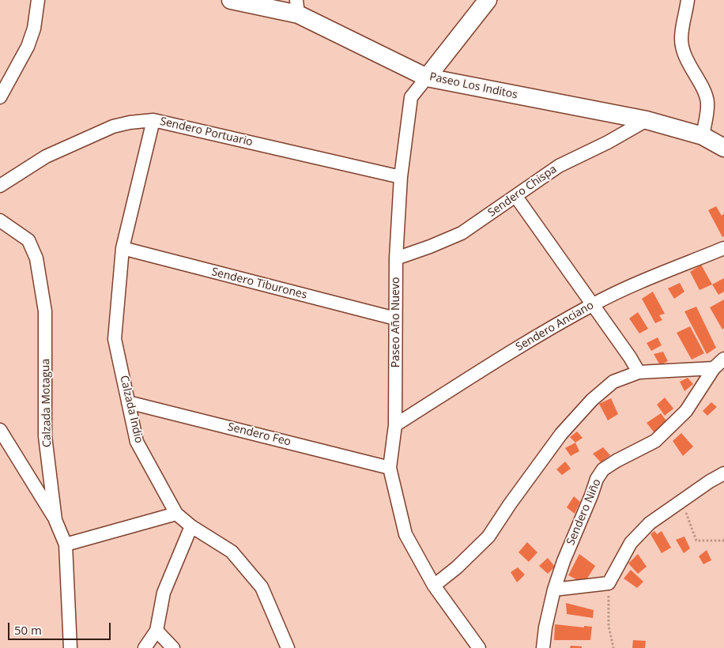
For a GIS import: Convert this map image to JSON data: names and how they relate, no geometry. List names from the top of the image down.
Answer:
{
  "streets": {
    "street": [
      "Paseo Los Inditos",
      "Sendero Portuario",
      "Sendero Chispa",
      "Sendero Tiburones",
      "Paseo Año Nuevo",
      "Sendero Anciano",
      "Calzada Motagua",
      "Calzada Indio",
      "Sendero Feo",
      "Sendero Niño"
    ]
  },
  "crossings": [
    ["Paseo Los Inditos", "Sendero Chispa"],
    ["Paseo Los Inditos", "Paseo Año Nuevo"],
    ["Sendero Portuario", "Paseo Año Nuevo"],
    ["Sendero Portuario", "Calzada Indio"],
    ["Sendero Chispa", "Paseo Año Nuevo"],
    ["Sendero Tiburones", "Paseo Año Nuevo"],
    ["Sendero Tiburones", "Calzada Indio"],
    ["Paseo Año Nuevo", "Sendero Anciano"],
    ["Paseo Año Nuevo", "Sendero Feo"],
    ["Calzada Indio", "Sendero Feo"]
  ],
  "scale_bar": "50 m"
}
